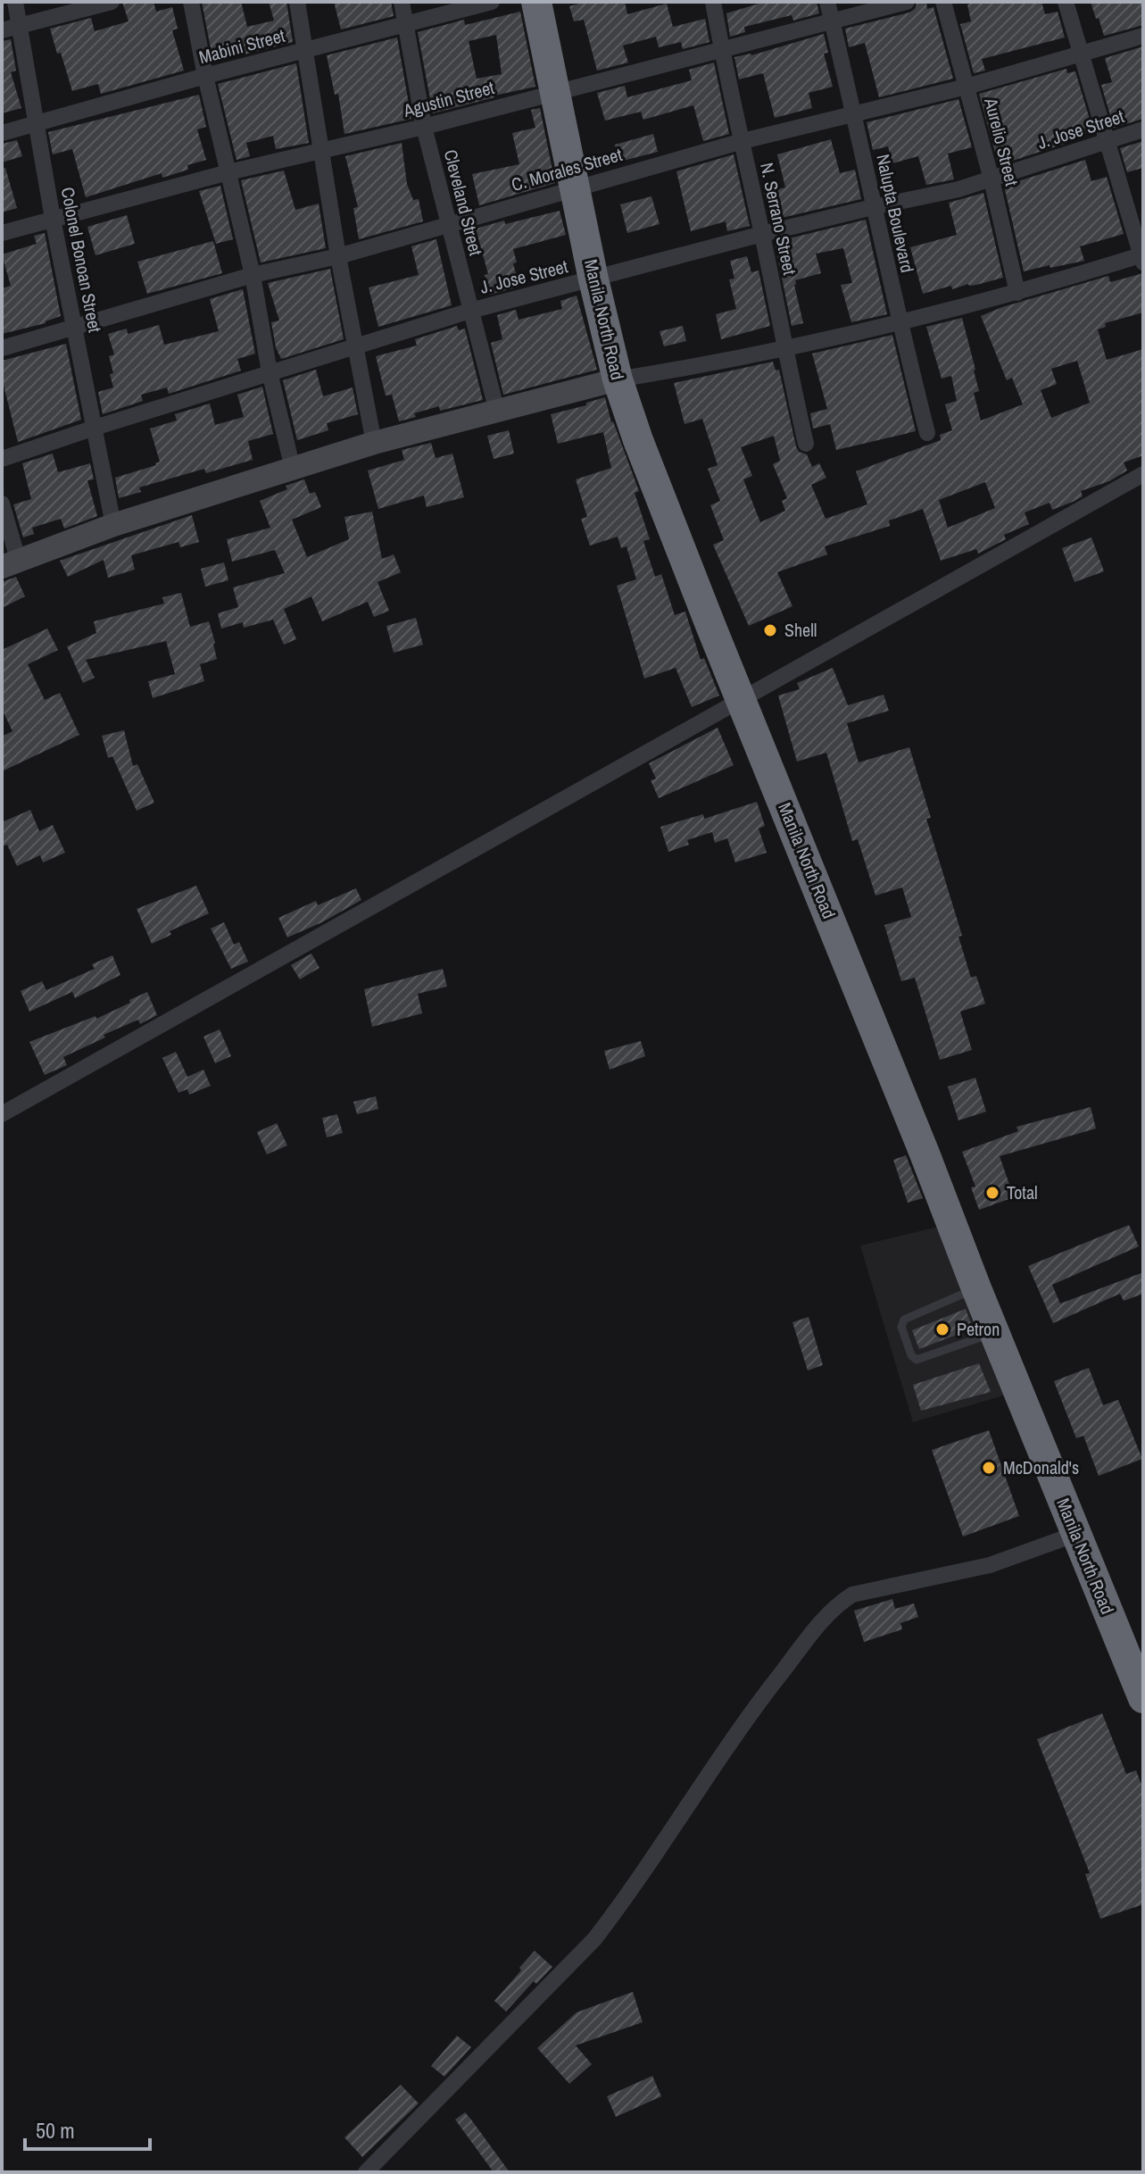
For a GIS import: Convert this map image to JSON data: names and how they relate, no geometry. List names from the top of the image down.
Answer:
{
  "streets": {
    "highway": ["Manila North Road"],
    "street": [
      "Mabini Street",
      "Agustin Street",
      "J. Jose Street",
      "Aurelio Street",
      "C. Morales Street",
      "Cleveland Street",
      "Nalupta Boulevard",
      "N. Serrano Street",
      "Colonel Bonoan Street"
    ]
  },
  "crossings": [
    ["Mabini Street", "Cleveland Street"],
    ["Mabini Street", "Colonel Bonoan Street"],
    ["Agustin Street", "Cleveland Street"],
    ["Agustin Street", "Nalupta Boulevard"],
    ["Agustin Street", "N. Serrano Street"],
    ["Agustin Street", "Colonel Bonoan Street"],
    ["Agustin Street", "Manila North Road"],
    ["J. Jose Street", "Aurelio Street"],
    ["J. Jose Street", "Cleveland Street"],
    ["J. Jose Street", "Nalupta Boulevard"],
    ["J. Jose Street", "N. Serrano Street"],
    ["J. Jose Street", "Colonel Bonoan Street"],
    ["J. Jose Street", "Manila North Road"],
    ["Aurelio Street", "C. Morales Street"],
    ["C. Morales Street", "Cleveland Street"],
    ["C. Morales Street", "Nalupta Boulevard"],
    ["C. Morales Street", "N. Serrano Street"],
    ["C. Morales Street", "Colonel Bonoan Street"],
    ["C. Morales Street", "Manila North Road"]
  ],
  "places": [
    "Shell",
    "Total",
    "Petron",
    "McDonald's"
  ],
  "scale_bar": "50 m"
}
